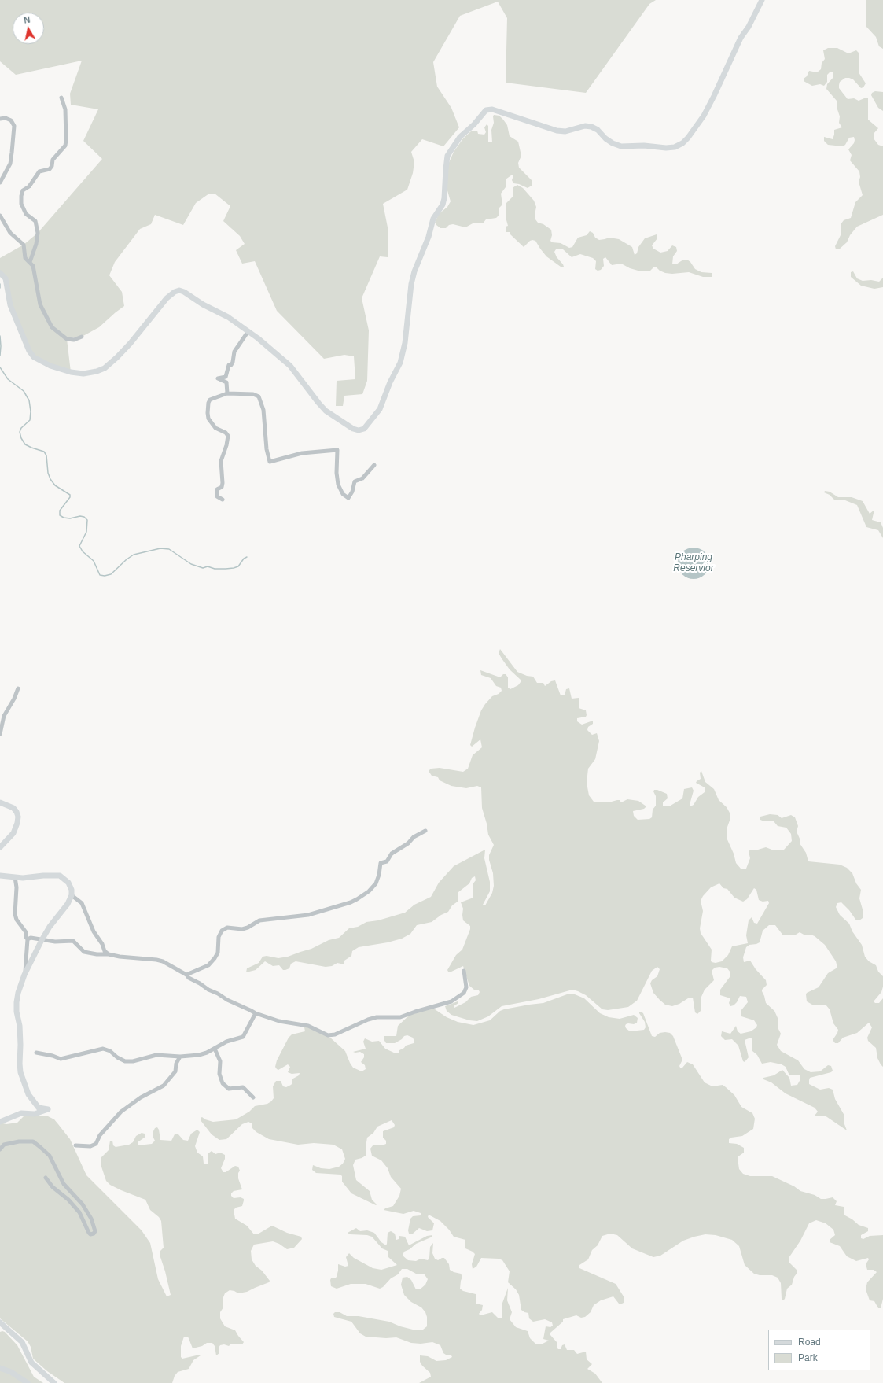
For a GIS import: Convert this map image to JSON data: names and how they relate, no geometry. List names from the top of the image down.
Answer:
{
  "water": ["Pharping Reservior"],
  "legend": ["Road", "Park"],
  "north": "top"
}
